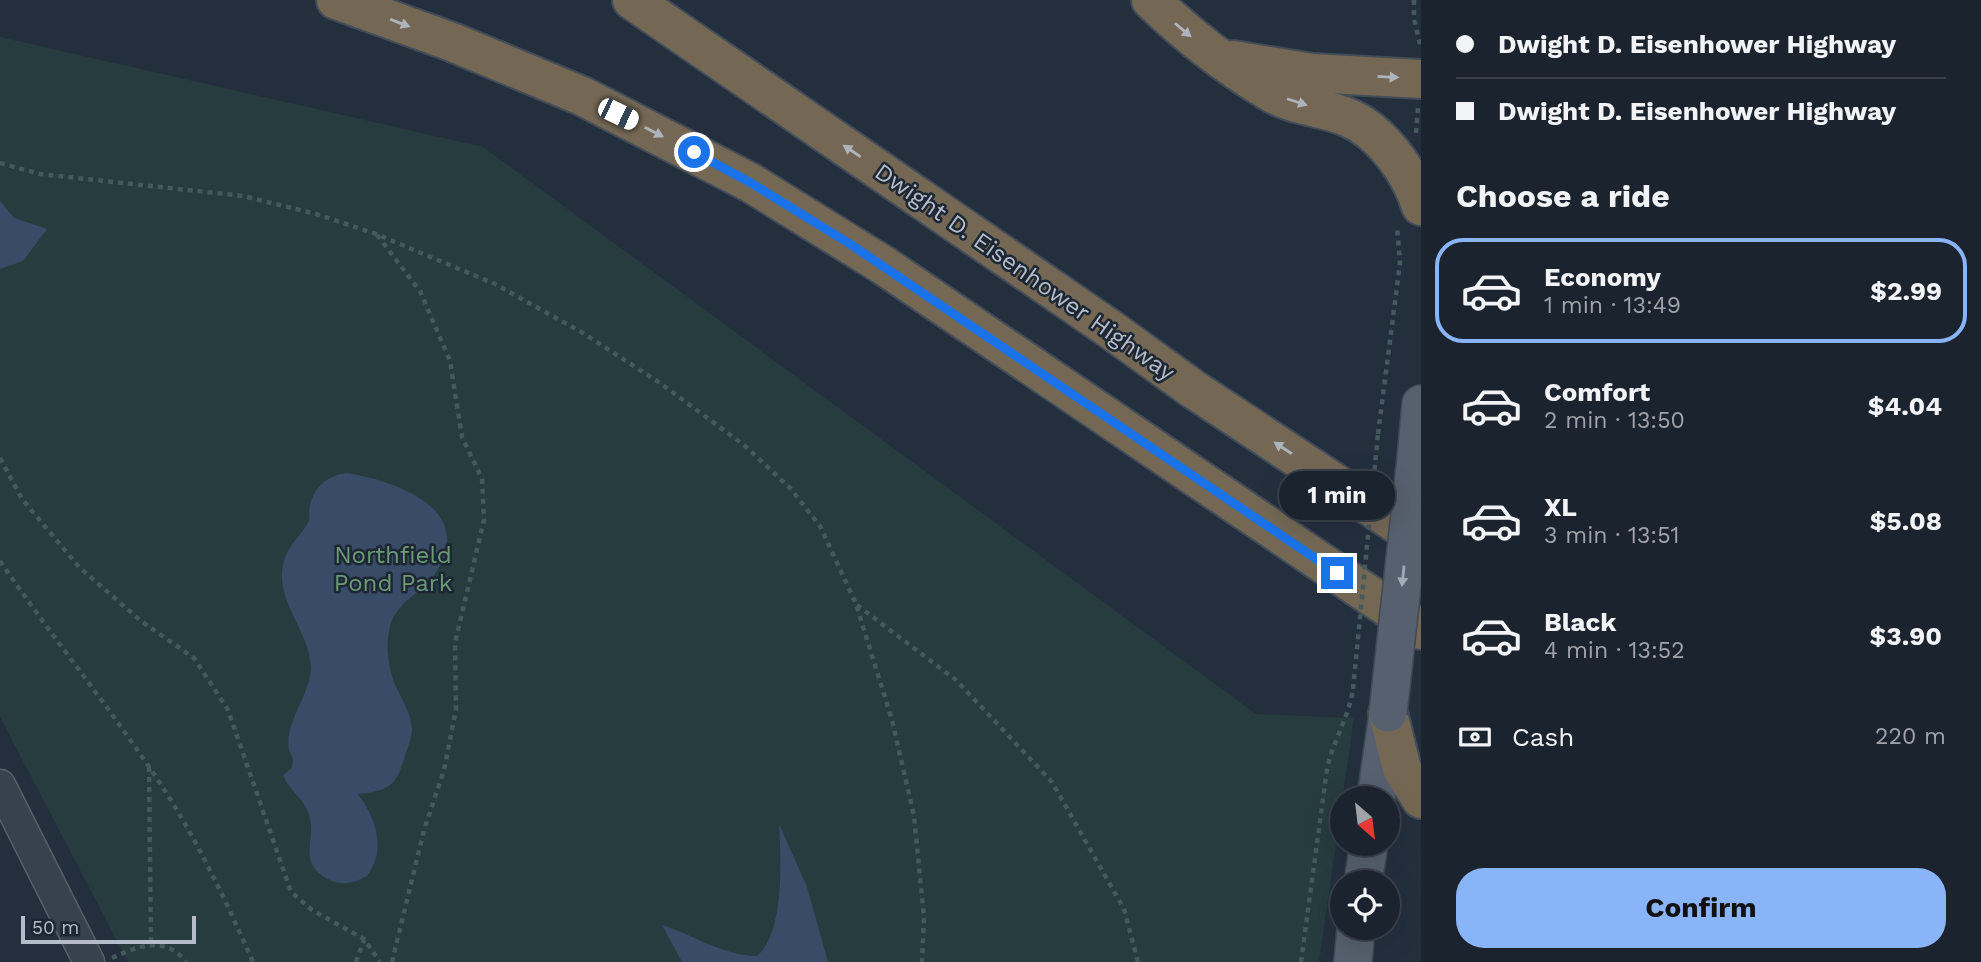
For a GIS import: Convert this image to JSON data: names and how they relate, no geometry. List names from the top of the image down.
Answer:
{
  "streets": {
    "highway": ["Dwight D. Eisenhower Highway"]
  },
  "parks": ["Northfield Pond Park"],
  "scale_bar": "50 m",
  "north": "bottom right",
  "page": {
    "banner": ["Dwight D. Eisenhower Highway", "Dwight D. Eisenhower Highway"],
    "heading": "Choose a ride",
    "list": [
      {
        "name": "Economy",
        "note": "1 min · 13:49",
        "value": "$2.99"
      },
      {
        "name": "Comfort",
        "note": "2 min · 13:50",
        "value": "$4.04"
      },
      {
        "name": "XL",
        "note": "3 min · 13:51",
        "value": "$5.08"
      },
      {
        "name": "Black",
        "note": "4 min · 13:52",
        "value": "$3.90"
      }
    ],
    "bubble": "1 min",
    "pay": ["Cash", "220 m"],
    "buttons": "Confirm",
    "scale": "50 m"
  }
}
